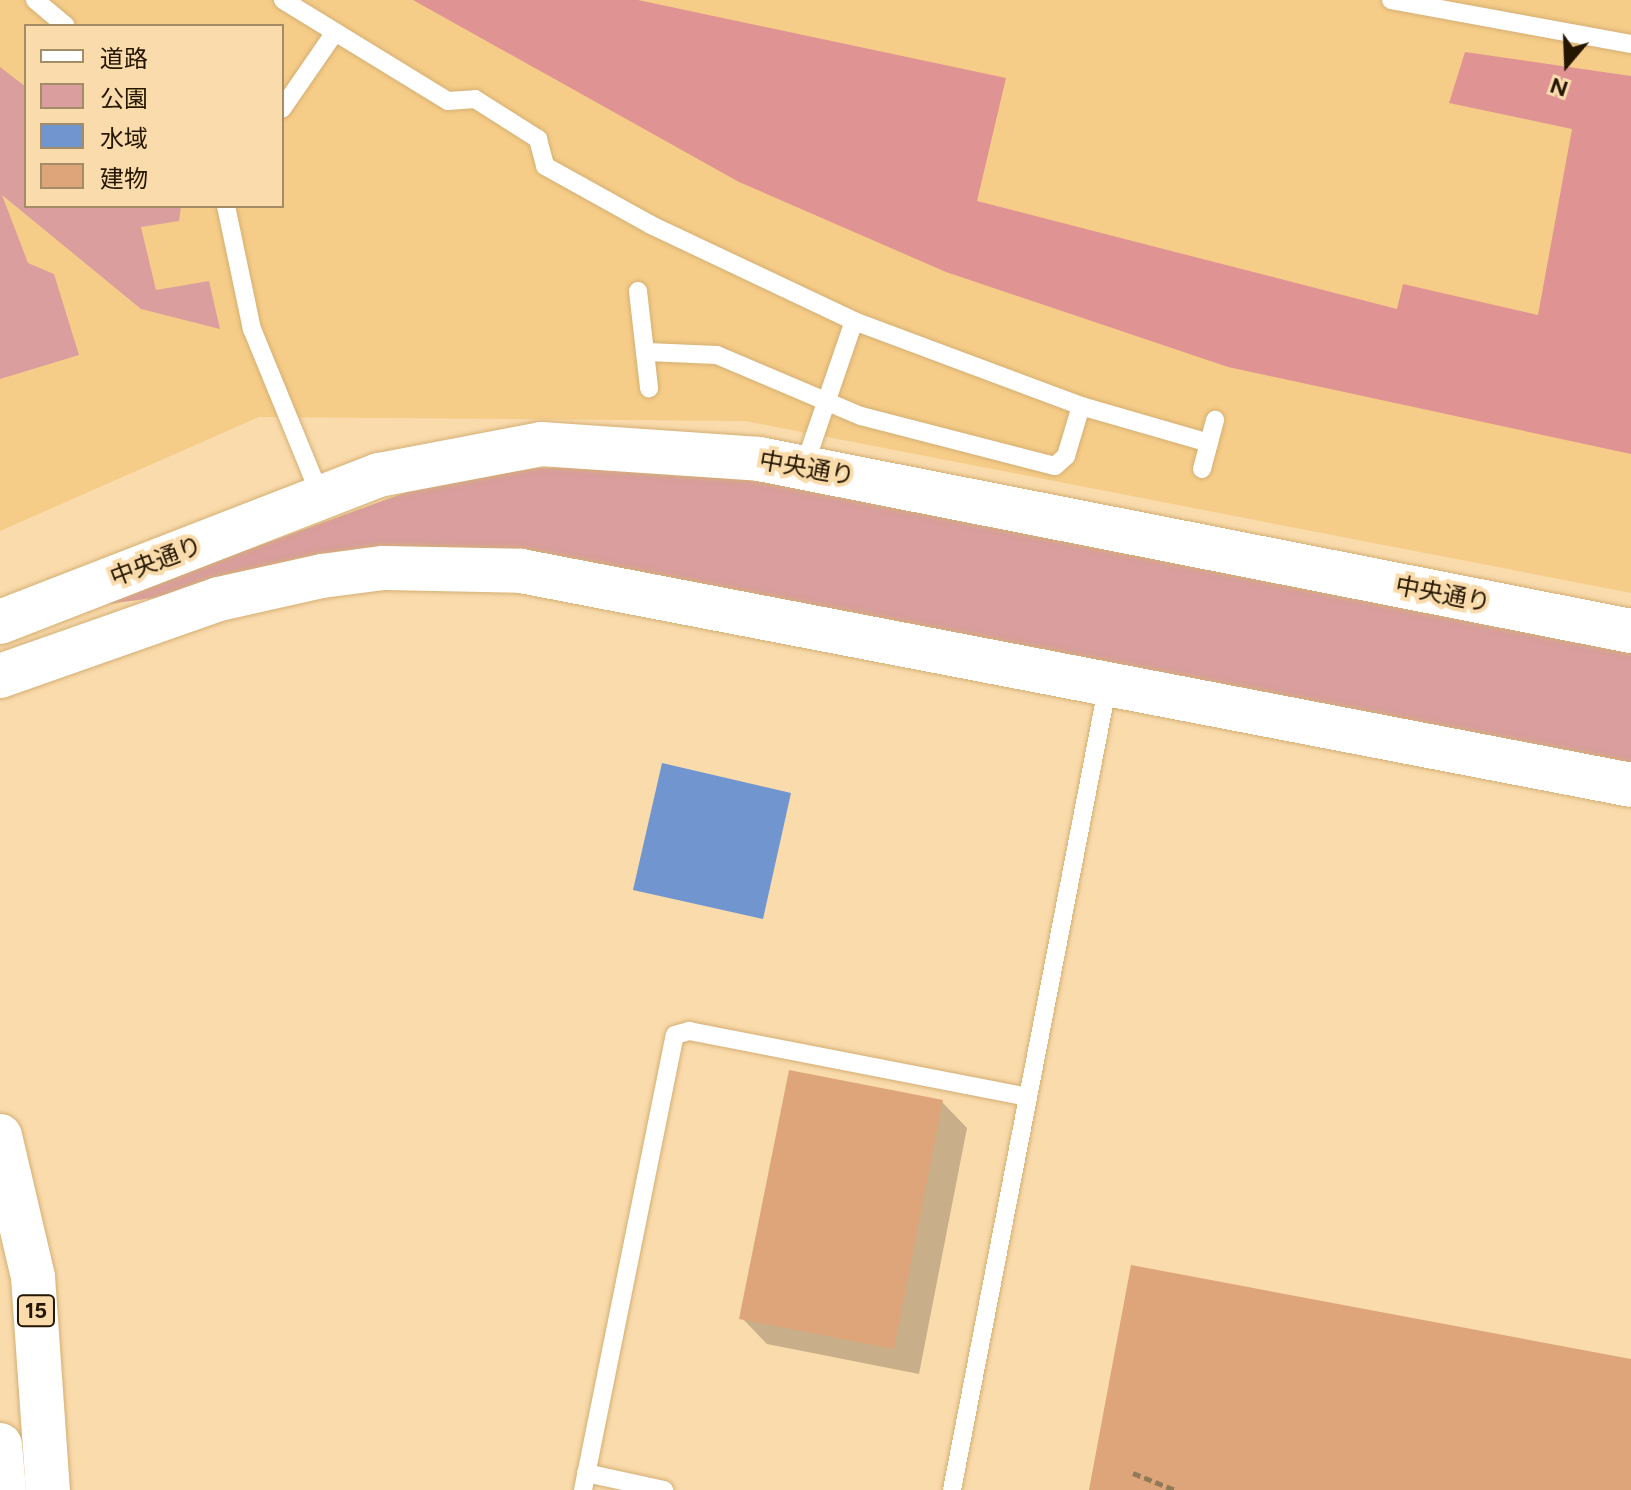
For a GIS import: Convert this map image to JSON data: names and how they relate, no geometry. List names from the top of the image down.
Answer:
{
  "streets": {
    "street": ["中央通り", "15"]
  },
  "legend": [
    "道路",
    "公園",
    "水域",
    "建物"
  ],
  "north": "bottom"
}
